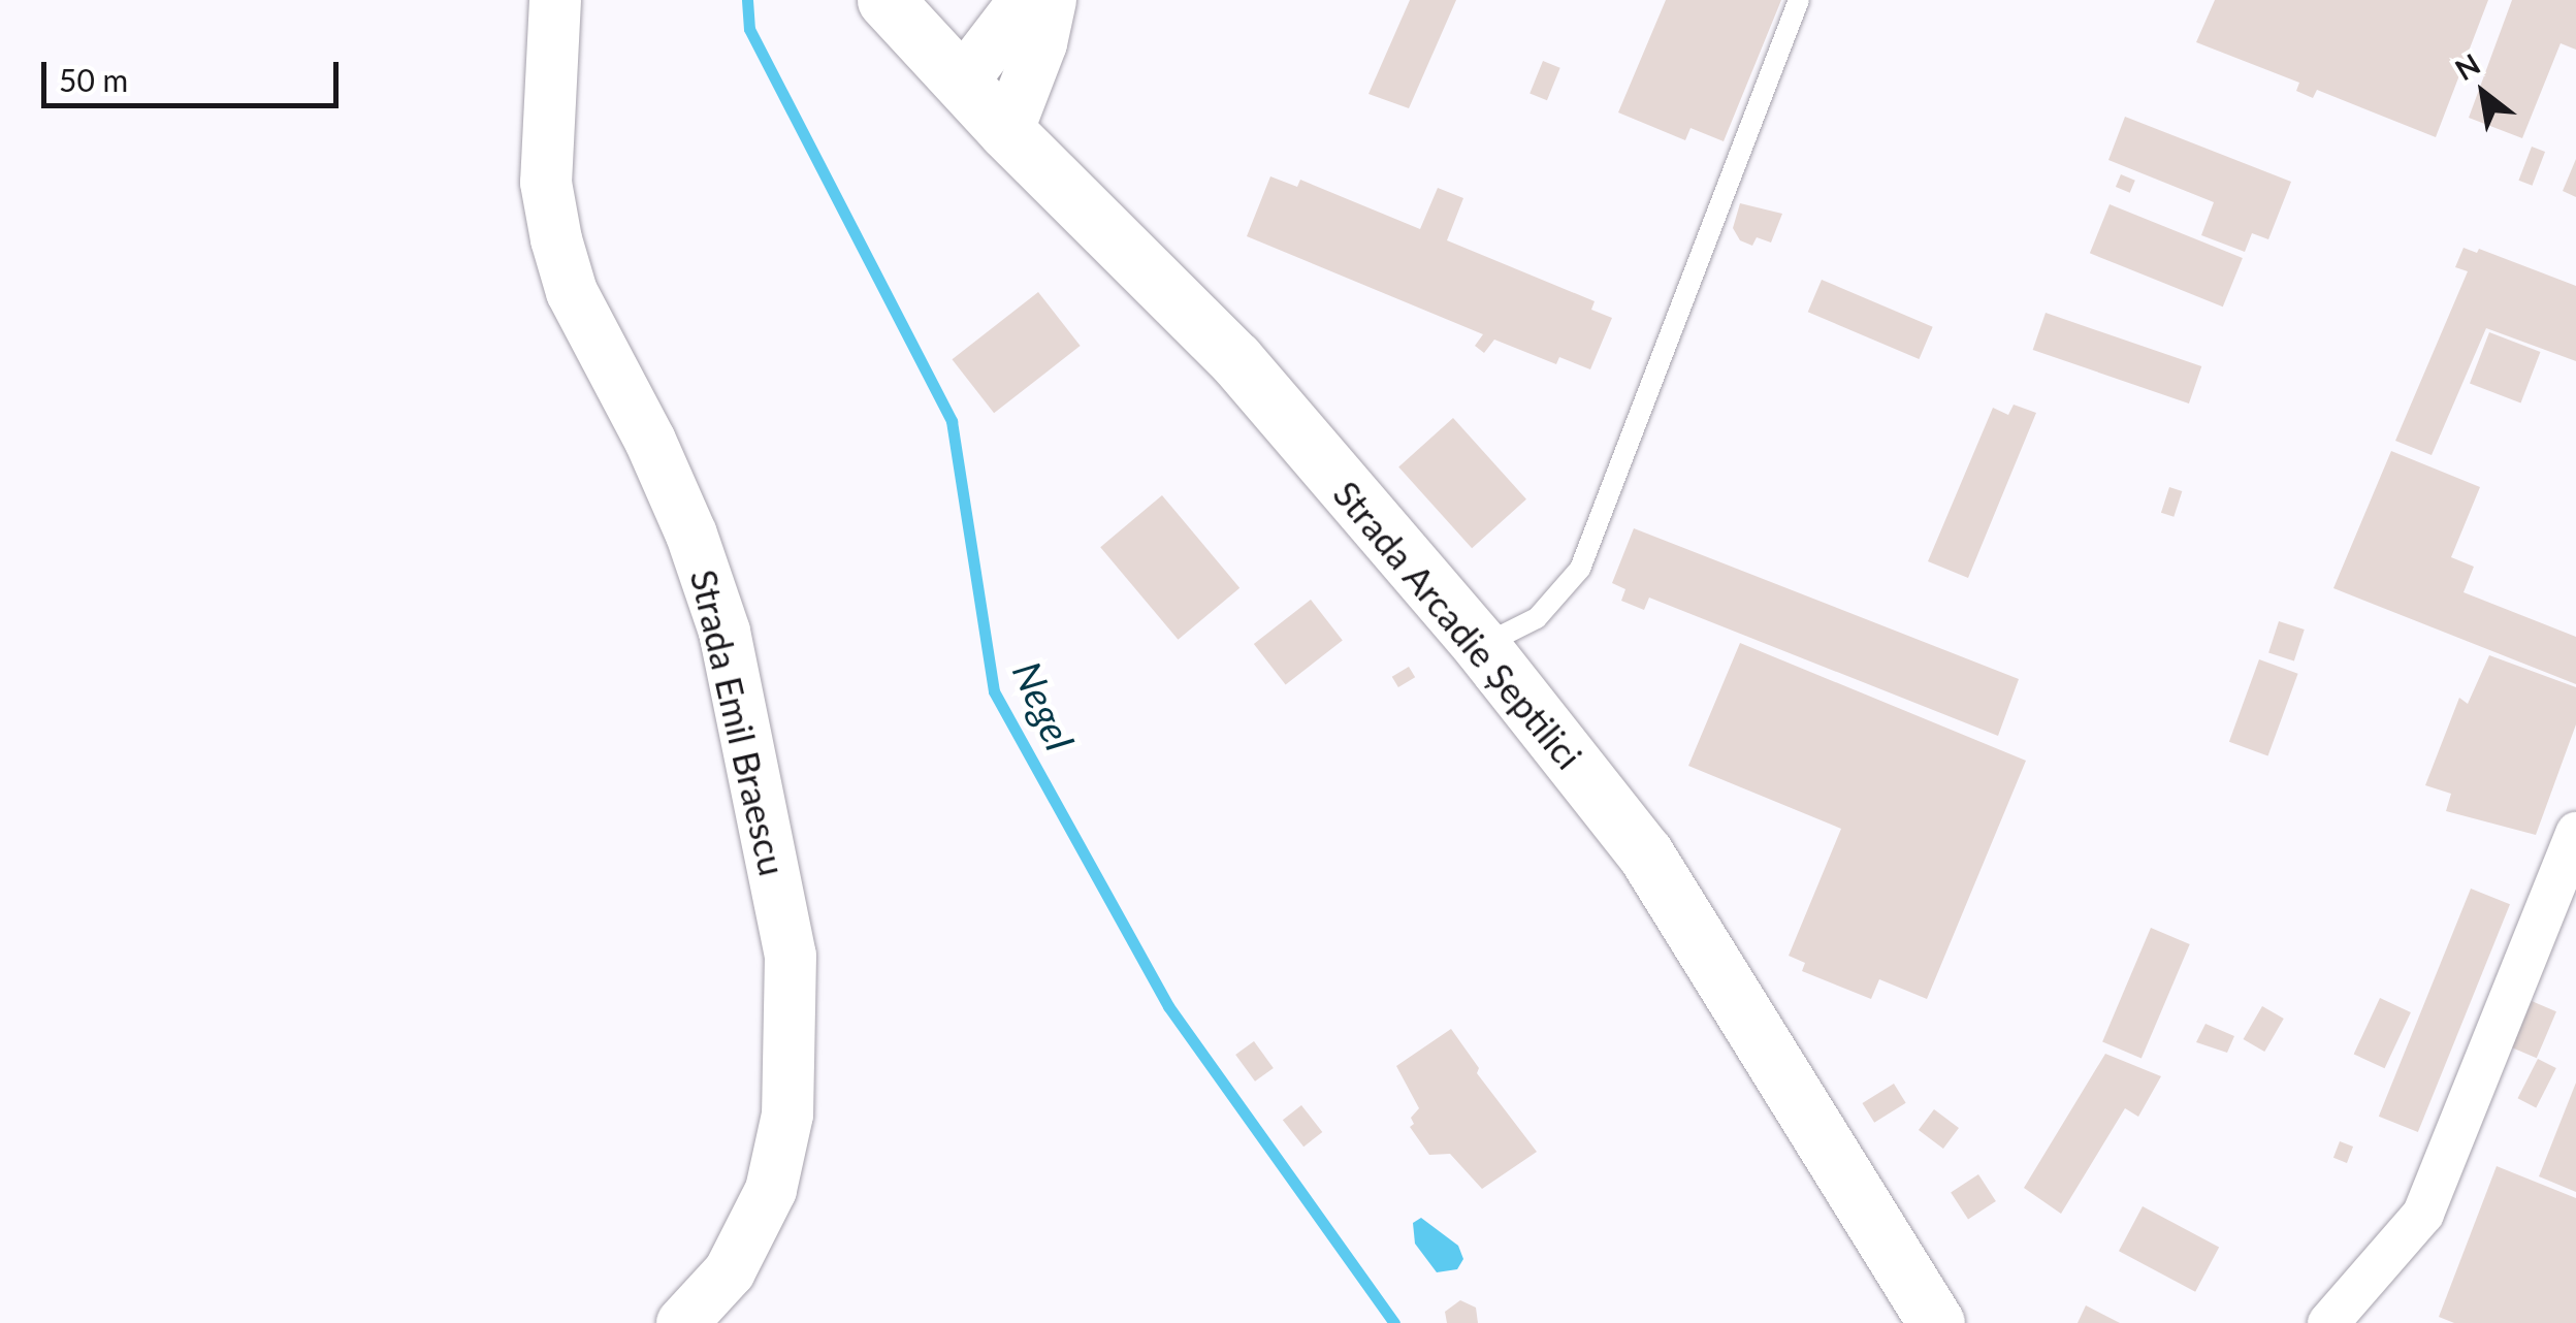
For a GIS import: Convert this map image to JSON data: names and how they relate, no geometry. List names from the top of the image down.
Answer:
{
  "streets": {
    "main road": ["Strada Arcadie Șeptilici"],
    "street": ["Strada Emil Braescu"]
  },
  "water": ["Negel"],
  "scale_bar": "50 m",
  "north": "top left"
}
